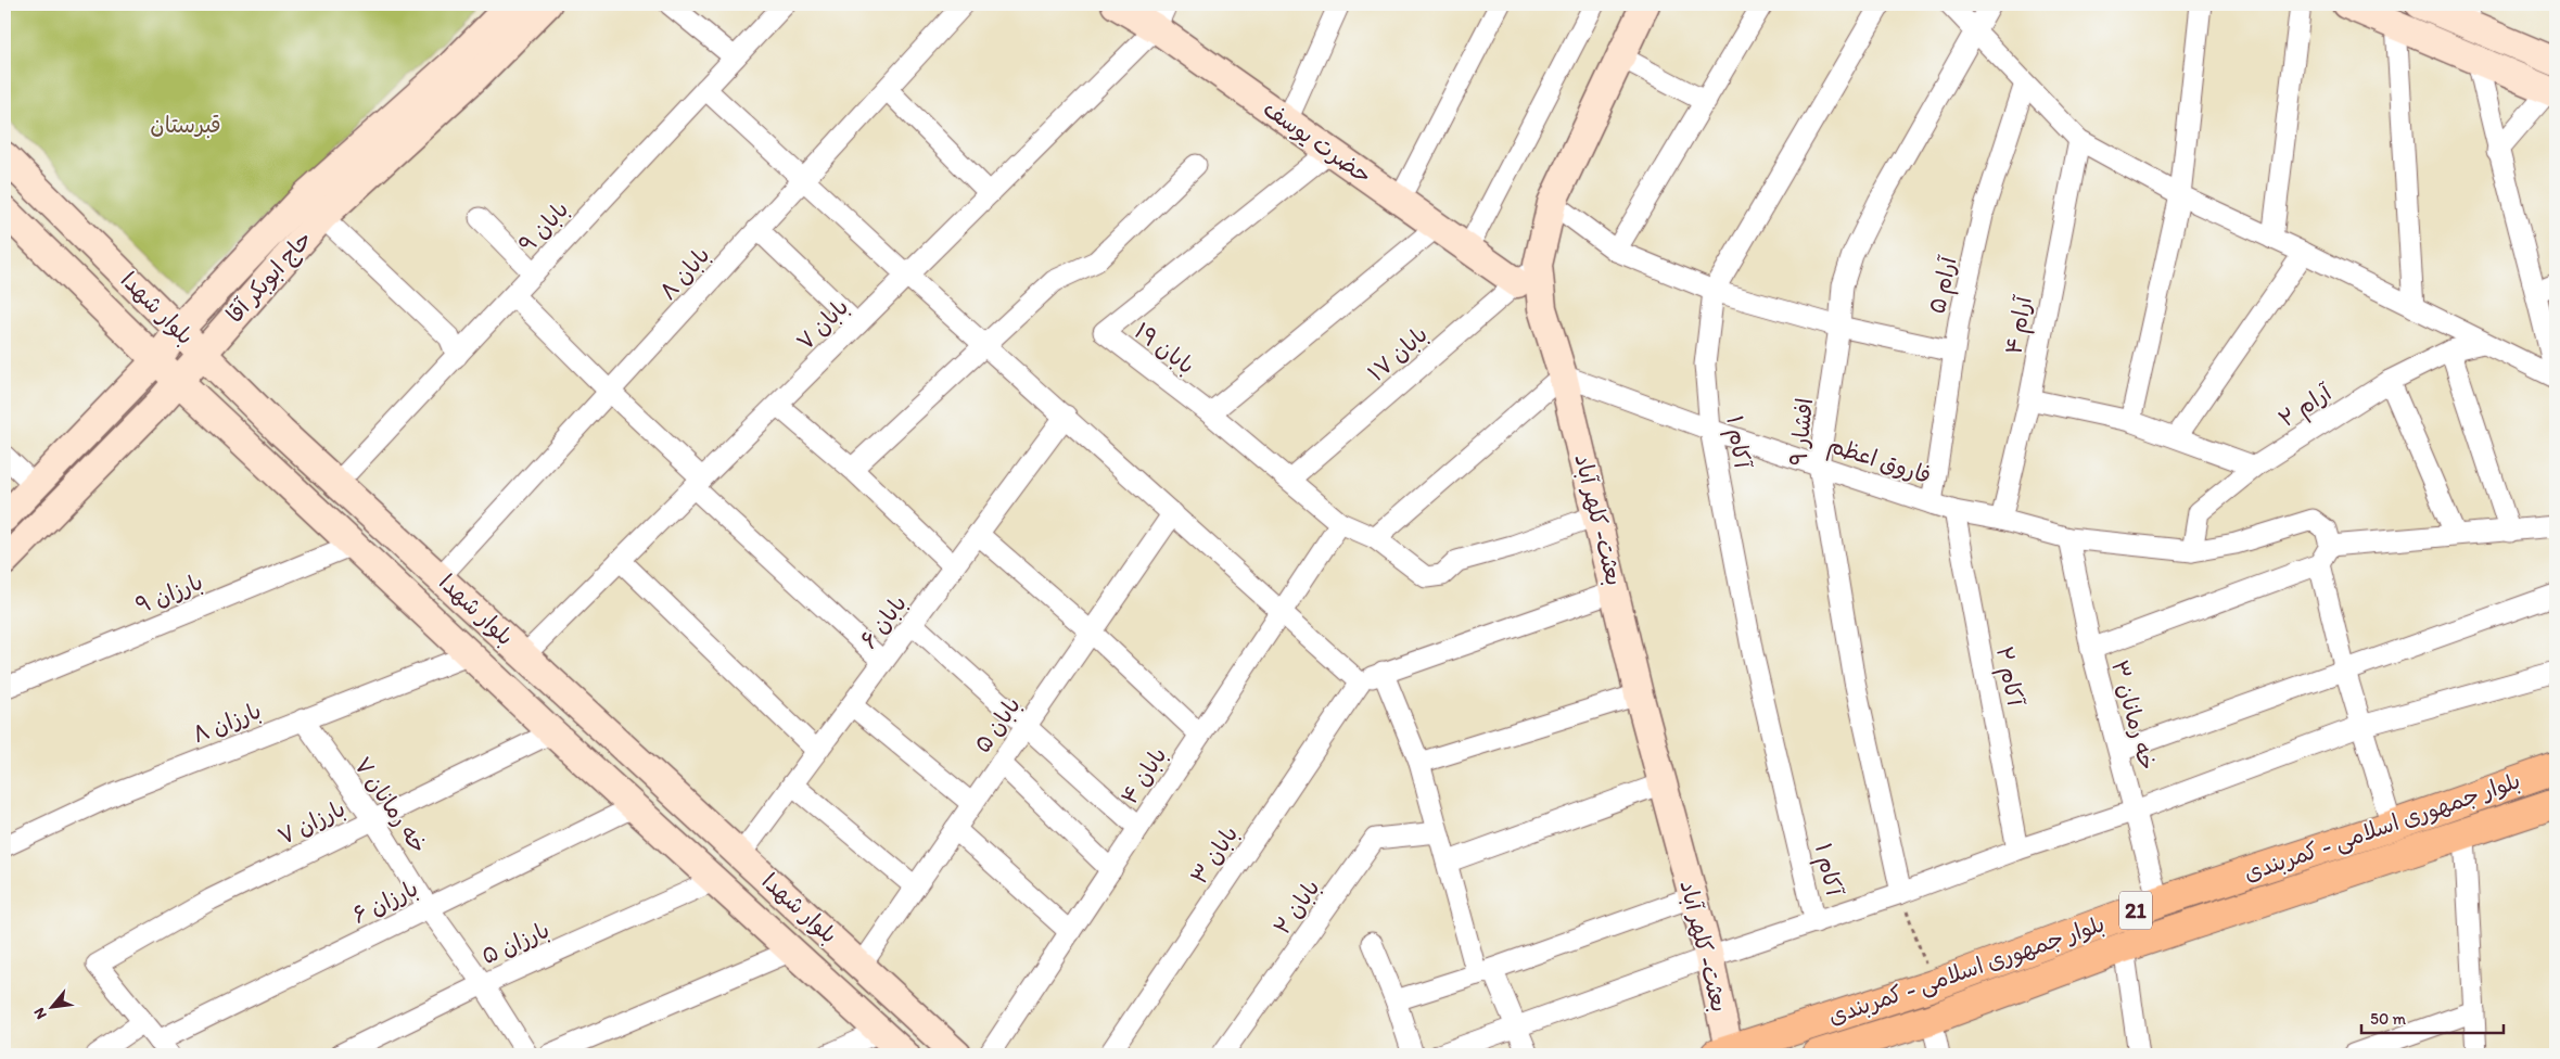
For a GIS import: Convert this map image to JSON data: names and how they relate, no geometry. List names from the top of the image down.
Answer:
{
  "streets": {
    "main road": [
      "حضرت یوسف",
      "حاج ابوبکر آقا",
      "بلوار شهدا",
      "بعثت- کلهر آباد",
      "بلوار جمهوری اسلامی - کمربندی",
      "21"
    ],
    "street": [
      "بابان ۹",
      "بابان ۸",
      "آرام ۵",
      "بابان ۷",
      "آرام ۴",
      "بابان ۱۹",
      "بابان ۱۷",
      "آرام ۲",
      "افشار ۹",
      "آکام ۱",
      "فاروق اعظم",
      "بارزان ۹",
      "بابان ۶",
      "آکام ۲",
      "خه رمانان ۳",
      "بارزان ۸",
      "بابان ۵",
      "بابان ۴",
      "خه رمانان ۷",
      "بارزان ۷",
      "بابان ۳",
      "بارزان ۶",
      "بابان ۲",
      "بارزان ۵"
    ]
  },
  "crossings": [
    ["حضرت یوسف", "بابان ۷"],
    ["حضرت یوسف", "بابان ۱۹"],
    ["حضرت یوسف", "بابان ۱۷"],
    ["بابان ۹", "بلوار شهدا"],
    ["بابان ۸", "بلوار شهدا"],
    ["حاج ابوبکر آقا", "بلوار شهدا"],
    ["آرام ۵", "فاروق اعظم"],
    ["بلوار شهدا", "بابان ۷"],
    ["بلوار شهدا", "بارزان ۹"],
    ["بلوار شهدا", "بابان ۶"],
    ["بلوار شهدا", "بارزان ۸"],
    ["بلوار شهدا", "بابان ۵"],
    ["بلوار شهدا", "بارزان ۷"],
    ["بلوار شهدا", "بارزان ۶"],
    ["بلوار شهدا", "بارزان ۵"],
    ["آرام ۴", "فاروق اعظم"],
    ["بابان ۱۹", "بابان ۱۷"],
    ["بابان ۱۹", "بعثت- کلهر آباد"],
    ["بابان ۱۹", "بابان ۴"],
    ["بابان ۱۷", "بعثت- کلهر آباد"],
    ["آرام ۲", "فاروق اعظم"],
    ["افشار ۹", "فاروق اعظم"],
    ["آکام ۱", "فاروق اعظم"],
    ["فاروق اعظم", "بعثت- کلهر آباد"],
    ["فاروق اعظم", "آکام ۲"],
    ["فاروق اعظم", "خه رمانان ۳"],
    ["بعثت- کلهر آباد", "بلوار جمهوری اسلامی - کمربندی"],
    ["خه رمانان ۳", "بلوار جمهوری اسلامی - کمربندی"],
    ["بارزان ۸", "خه رمانان ۷"],
    ["خه رمانان ۷", "بارزان ۷"],
    ["خه رمانان ۷", "بارزان ۶"],
    ["خه رمانان ۷", "بارزان ۵"]
  ],
  "parks": ["قبرستان"],
  "scale_bar": "50 m",
  "north": "bottom left"
}
